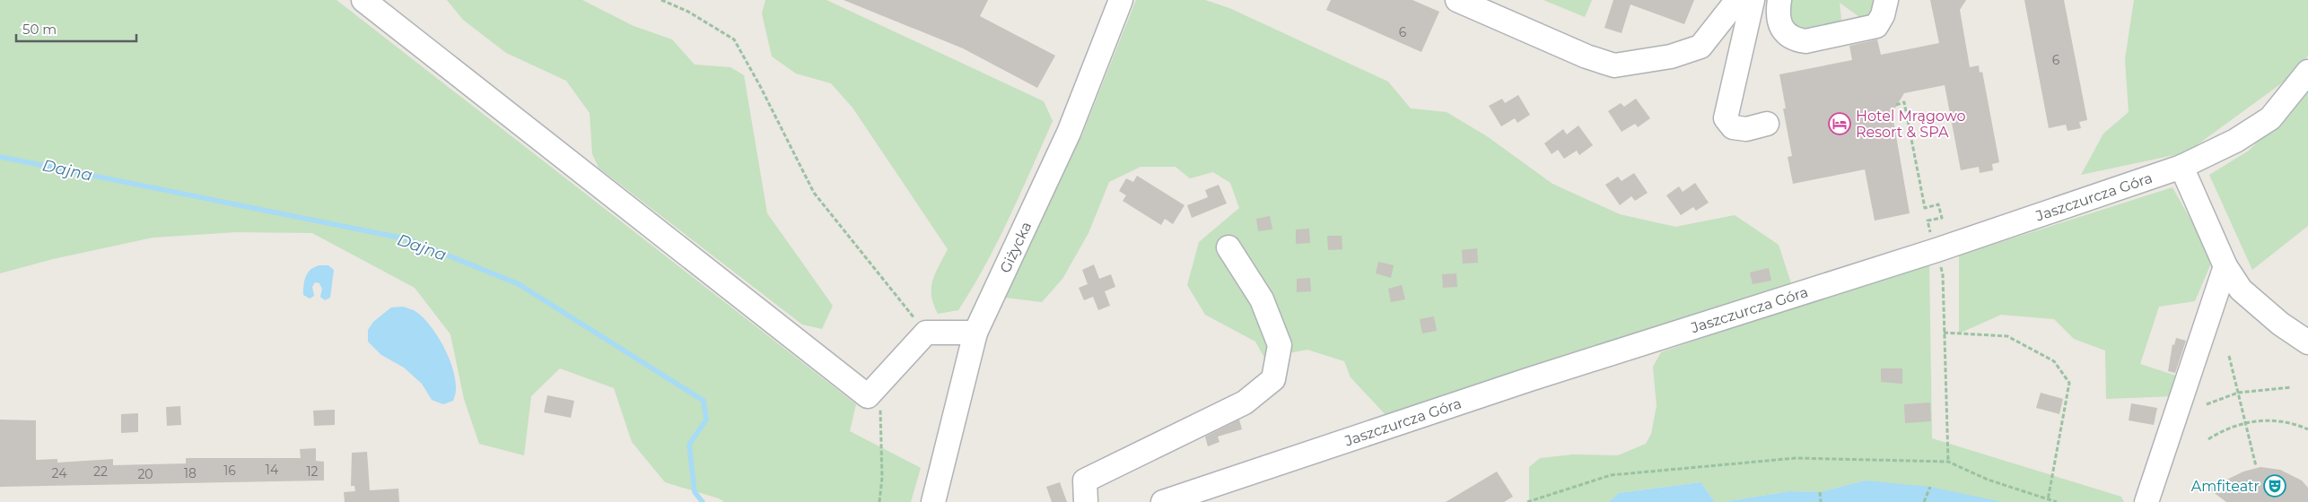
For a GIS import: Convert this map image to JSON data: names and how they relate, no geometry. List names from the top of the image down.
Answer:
{
  "streets": {
    "street": ["Jaszczurcza Góra", "Giżycka"]
  },
  "water": ["Dajna"],
  "places": {
    "hotel": ["Hotel Mrągowo Resort & SPA"],
    "theatre": ["Amfiteatr"]
  },
  "house_numbers": [
    "6",
    "6",
    "14",
    "16",
    "22",
    "12",
    "24",
    "18",
    "20"
  ],
  "scale_bar": "50 m"
}
